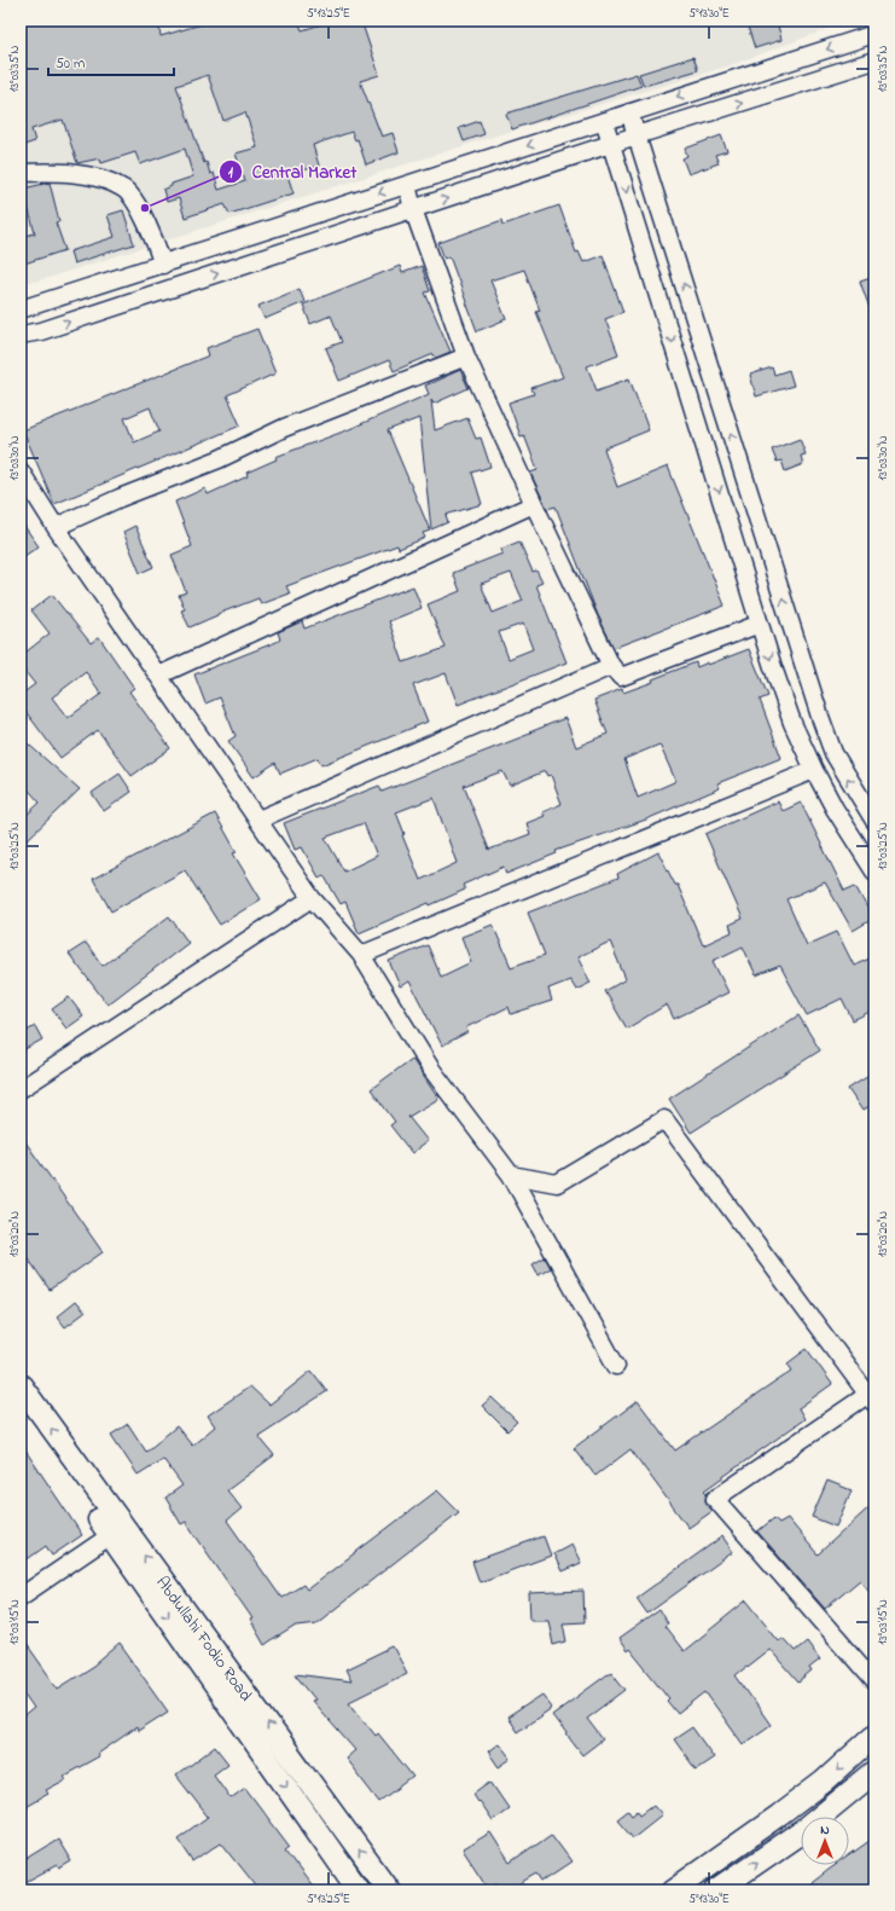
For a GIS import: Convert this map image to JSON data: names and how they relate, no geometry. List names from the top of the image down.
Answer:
{
  "streets": {
    "main road": ["Abdullahi Fodio Road"]
  },
  "places": ["Central Market"],
  "scale_bar": "50 m",
  "north": "top",
  "coordinates": [
    "5°13'25\"E",
    "5°13'30\"E",
    "13°03'35\"N",
    "13°03'30\"N",
    "13°03'25\"N",
    "13°03'20\"N",
    "13°03'15\"N"
  ]
}
